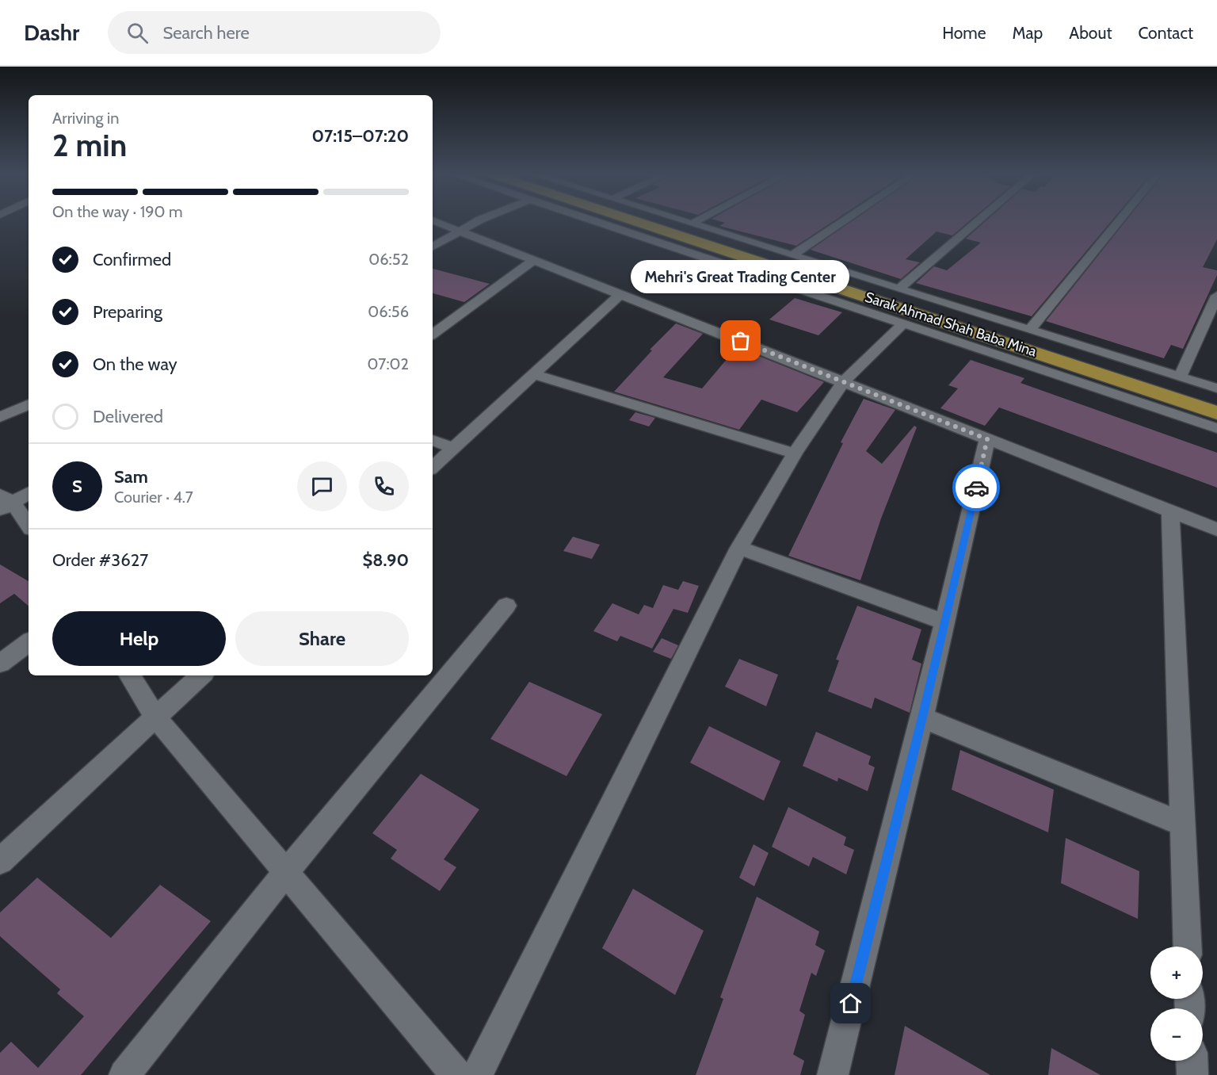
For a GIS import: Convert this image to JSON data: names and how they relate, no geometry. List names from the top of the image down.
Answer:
{
  "streets": {
    "highway": ["Sarak Ahmad Shah Baba Mina"]
  },
  "places": ["Mehri's Great Trading Center"],
  "page": {
    "header": "Dashr",
    "search": "Search here",
    "nav": [
      "Home",
      "Map",
      "About",
      "Contact"
    ],
    "heading": ["2 min", "Arriving in", "07:15–07:20"],
    "panel": [
      "Sam",
      "Courier · 4.7",
      "Order #3627",
      "$8.90"
    ],
    "bar": "On the way · 190 m",
    "list": [
      ["Confirmed", "06:52"],
      ["Preparing", "06:56"],
      ["On the way", "07:02"],
      "Delivered"
    ],
    "bubble": "Mehri's Great Trading Center",
    "round": "S",
    "buttons": ["Help", "Share"],
    "map_buttons": ["+", "−"]
  }
}
